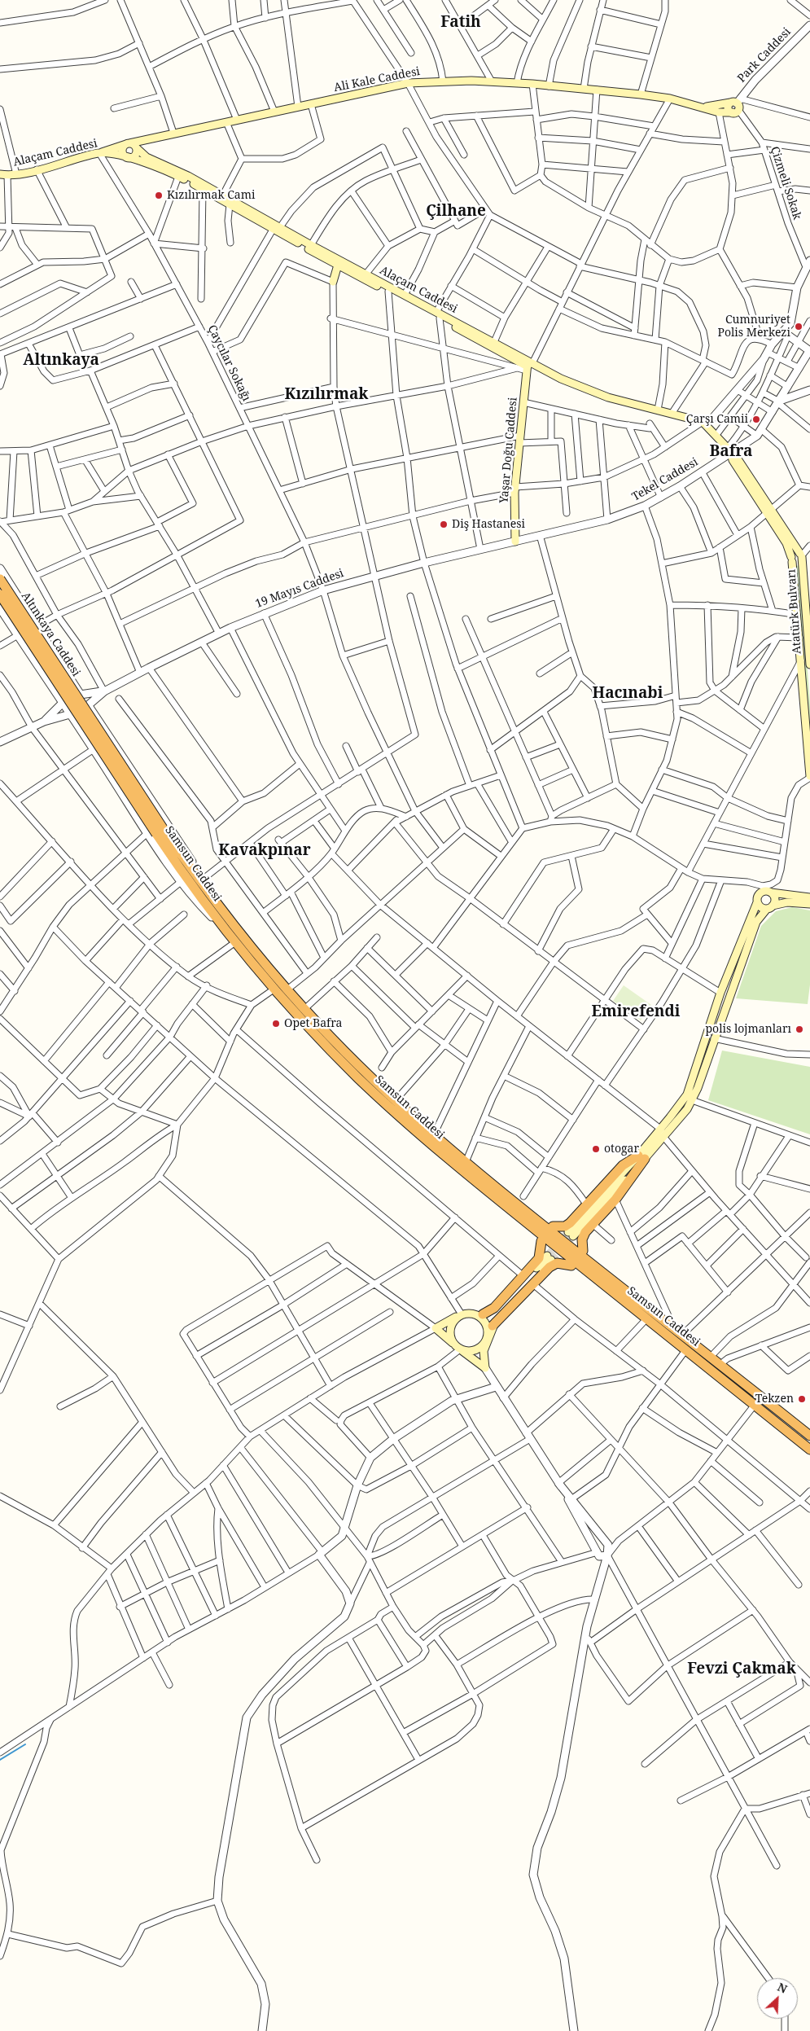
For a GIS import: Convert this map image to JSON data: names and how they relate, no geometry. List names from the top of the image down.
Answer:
{
  "streets": {
    "highway": ["Altınkaya Caddesi", "Samsun Caddesi"],
    "main road": [
      "Ali Kale Caddesi",
      "Alaçam Caddesi",
      "Yaşar Doğu Caddesi",
      "Atatürk Bulvarı"
    ],
    "street": [
      "Park Caddesi",
      "Çizmeli Sokak",
      "Çaycılar Sokağı",
      "Tekel Caddesi",
      "19 Mayıs Caddesi"
    ]
  },
  "crossings": [
    ["Park Caddesi", "Ali Kale Caddesi"],
    ["Park Caddesi", "Çizmeli Sokak"],
    ["Ali Kale Caddesi", "Alaçam Caddesi"],
    ["Ali Kale Caddesi", "Çizmeli Sokak"],
    ["Ali Kale Caddesi", "Çaycılar Sokağı"],
    ["Alaçam Caddesi", "Çaycılar Sokağı"],
    ["Alaçam Caddesi", "Yaşar Doğu Caddesi"],
    ["Alaçam Caddesi", "Atatürk Bulvarı"],
    ["Çaycılar Sokağı", "19 Mayıs Caddesi"],
    ["Yaşar Doğu Caddesi", "Tekel Caddesi"],
    ["Yaşar Doğu Caddesi", "19 Mayıs Caddesi"],
    ["Tekel Caddesi", "19 Mayıs Caddesi"],
    ["Tekel Caddesi", "Atatürk Bulvarı"],
    ["19 Mayıs Caddesi", "Altınkaya Caddesi"],
    ["19 Mayıs Caddesi", "Samsun Caddesi"],
    ["Altınkaya Caddesi", "Samsun Caddesi"]
  ],
  "districts": [
    "Fatih",
    "Çilhane",
    "Altınkaya",
    "Kızılırmak",
    "Bafra",
    "Hacınabi",
    "Kavakpınar",
    "Emirefendi",
    "Fevzi Çakmak"
  ],
  "places": [
    "Kızılırmak Cami",
    "Cumnuriyet Polis Merkezi",
    "Çarşı Camii",
    "Diş Hastanesi",
    "Opet Bafra",
    "polis lojmanları",
    "otogar",
    "Tekzen"
  ],
  "north": "top right"
}
